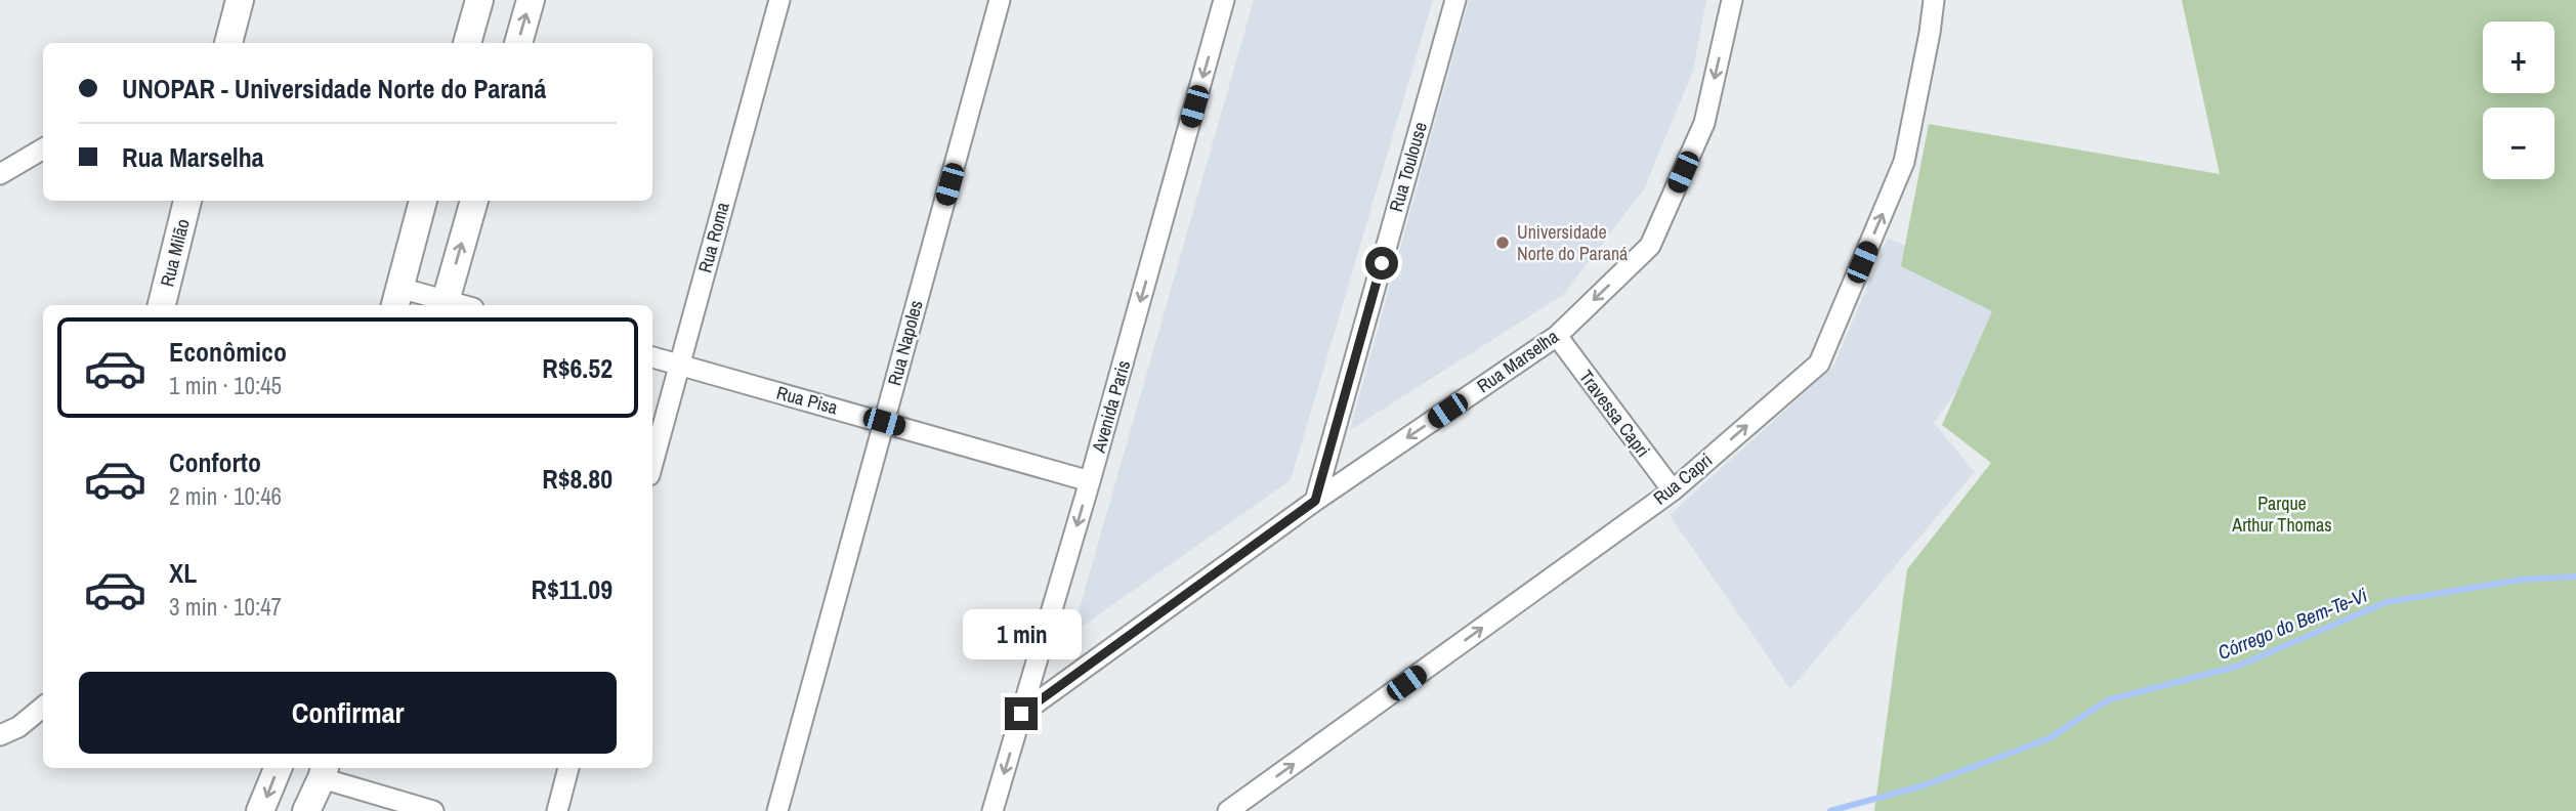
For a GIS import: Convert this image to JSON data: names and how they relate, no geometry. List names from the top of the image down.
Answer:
{
  "streets": {
    "main road": ["Rua Milão"],
    "street": [
      "Rua Toulouse",
      "Rua Roma",
      "Rua Napoles",
      "Rua Marselha",
      "Rua Pisa",
      "Avenida Paris",
      "Travessa Capri",
      "Rua Capri"
    ]
  },
  "crossings": [
    ["Rua Toulouse", "Rua Marselha"],
    ["Rua Roma", "Rua Pisa"],
    ["Rua Napoles", "Rua Pisa"],
    ["Rua Marselha", "Avenida Paris"],
    ["Rua Marselha", "Travessa Capri"],
    ["Rua Pisa", "Avenida Paris"],
    ["Travessa Capri", "Rua Capri"]
  ],
  "one_way": ["Rua Marselha", "Avenida Paris", "Rua Capri"],
  "water": ["Córrego do Bem-Te-Vi"],
  "parks": ["Parque Arthur Thomas"],
  "places": ["Universidade Norte do Paraná"],
  "page": {
    "map_buttons": ["+", "−"],
    "banner": ["UNOPAR - Universidade Norte do Paraná", "Rua Marselha"],
    "list": [
      {
        "name": "Econômico",
        "note": "1 min · 10:45",
        "value": "R$6.52"
      },
      {
        "name": "Conforto",
        "note": "2 min · 10:46",
        "value": "R$8.80"
      },
      {
        "name": "XL",
        "note": "3 min · 10:47",
        "value": "R$11.09"
      }
    ],
    "bubble": "1 min",
    "buttons": "Confirmar"
  }
}
